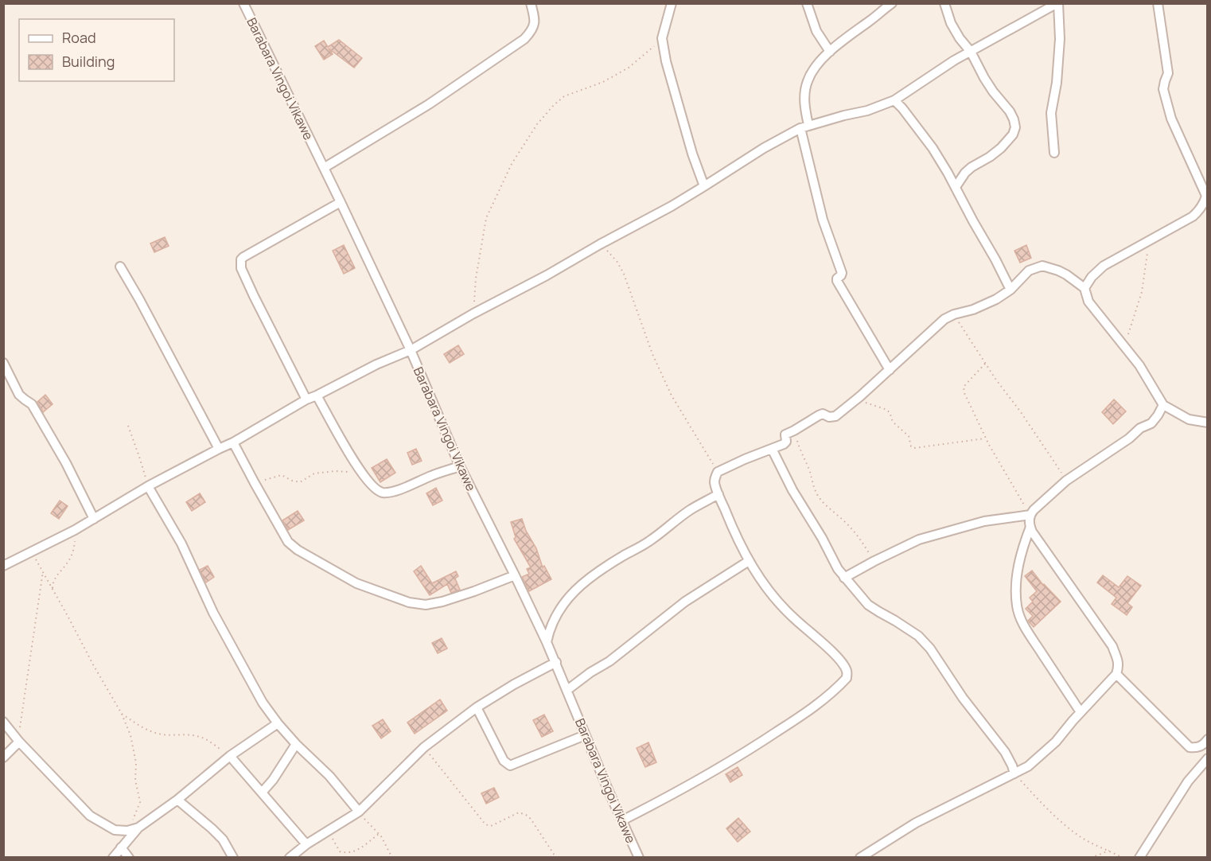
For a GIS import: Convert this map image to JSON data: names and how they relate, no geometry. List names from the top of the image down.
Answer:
{
  "streets": {
    "street": ["Barabara Vingoi Vikawe"]
  },
  "legend": ["Road", "Building"]
}
